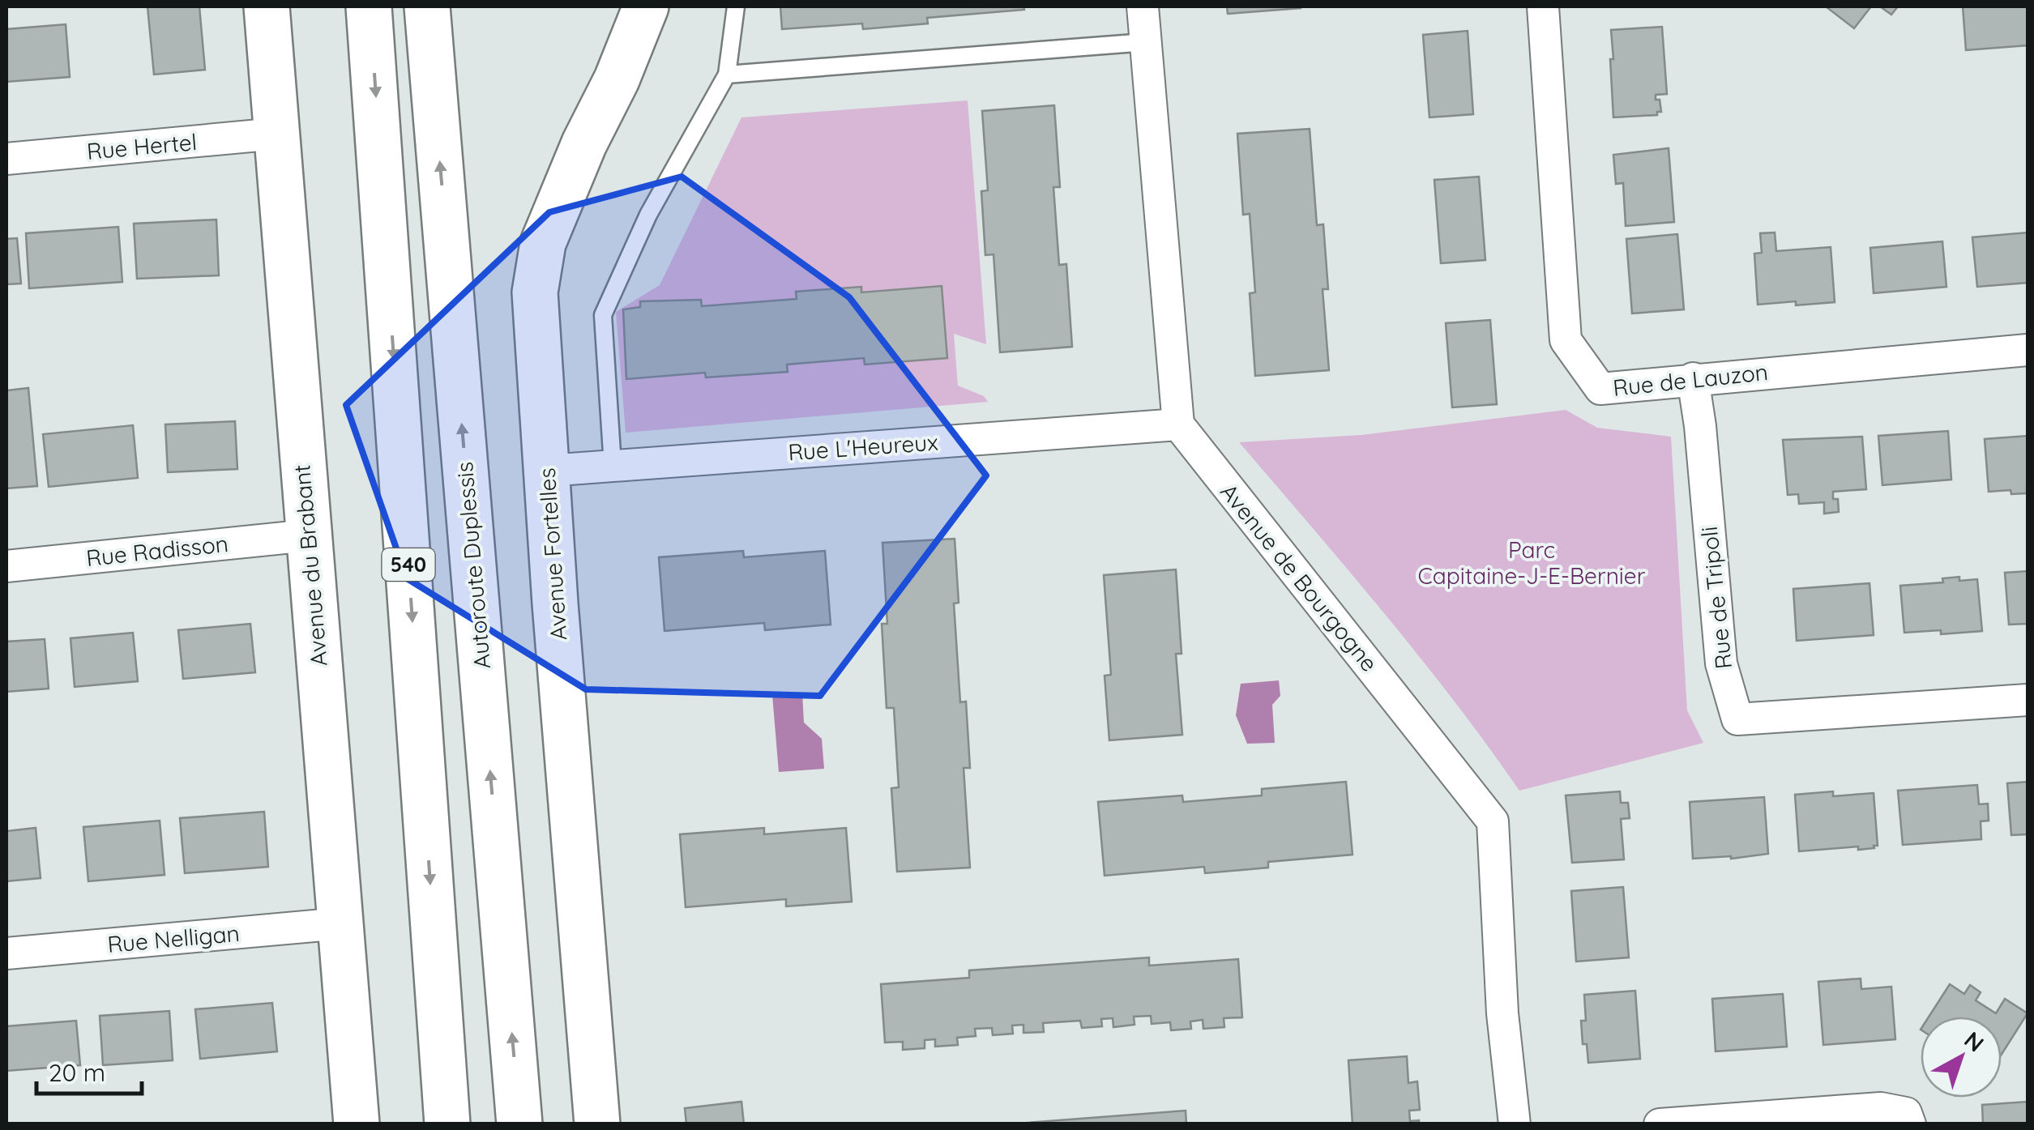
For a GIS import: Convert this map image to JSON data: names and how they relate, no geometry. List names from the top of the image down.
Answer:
{
  "streets": {
    "main road": [
      "Avenue Fortelles",
      "540",
      "Avenue du Brabant",
      "Autoroute Duplessis"
    ],
    "street": [
      "Rue Hertel",
      "Rue de Lauzon",
      "Rue L'Heureux",
      "Rue Radisson",
      "Avenue de Bourgogne",
      "Rue de Tripoli",
      "Rue Nelligan"
    ]
  },
  "crossings": [
    ["Rue Hertel", "Avenue du Brabant"],
    ["Rue de Lauzon", "Rue de Tripoli"],
    ["Rue L'Heureux", "Avenue Fortelles"],
    ["Rue L'Heureux", "Avenue de Bourgogne"],
    ["Rue Radisson", "Avenue du Brabant"],
    ["Avenue du Brabant", "Rue Nelligan"]
  ],
  "parks": ["Parc Capitaine-J-E-Bernier"],
  "scale_bar": "20 m",
  "north": "top right"
}
